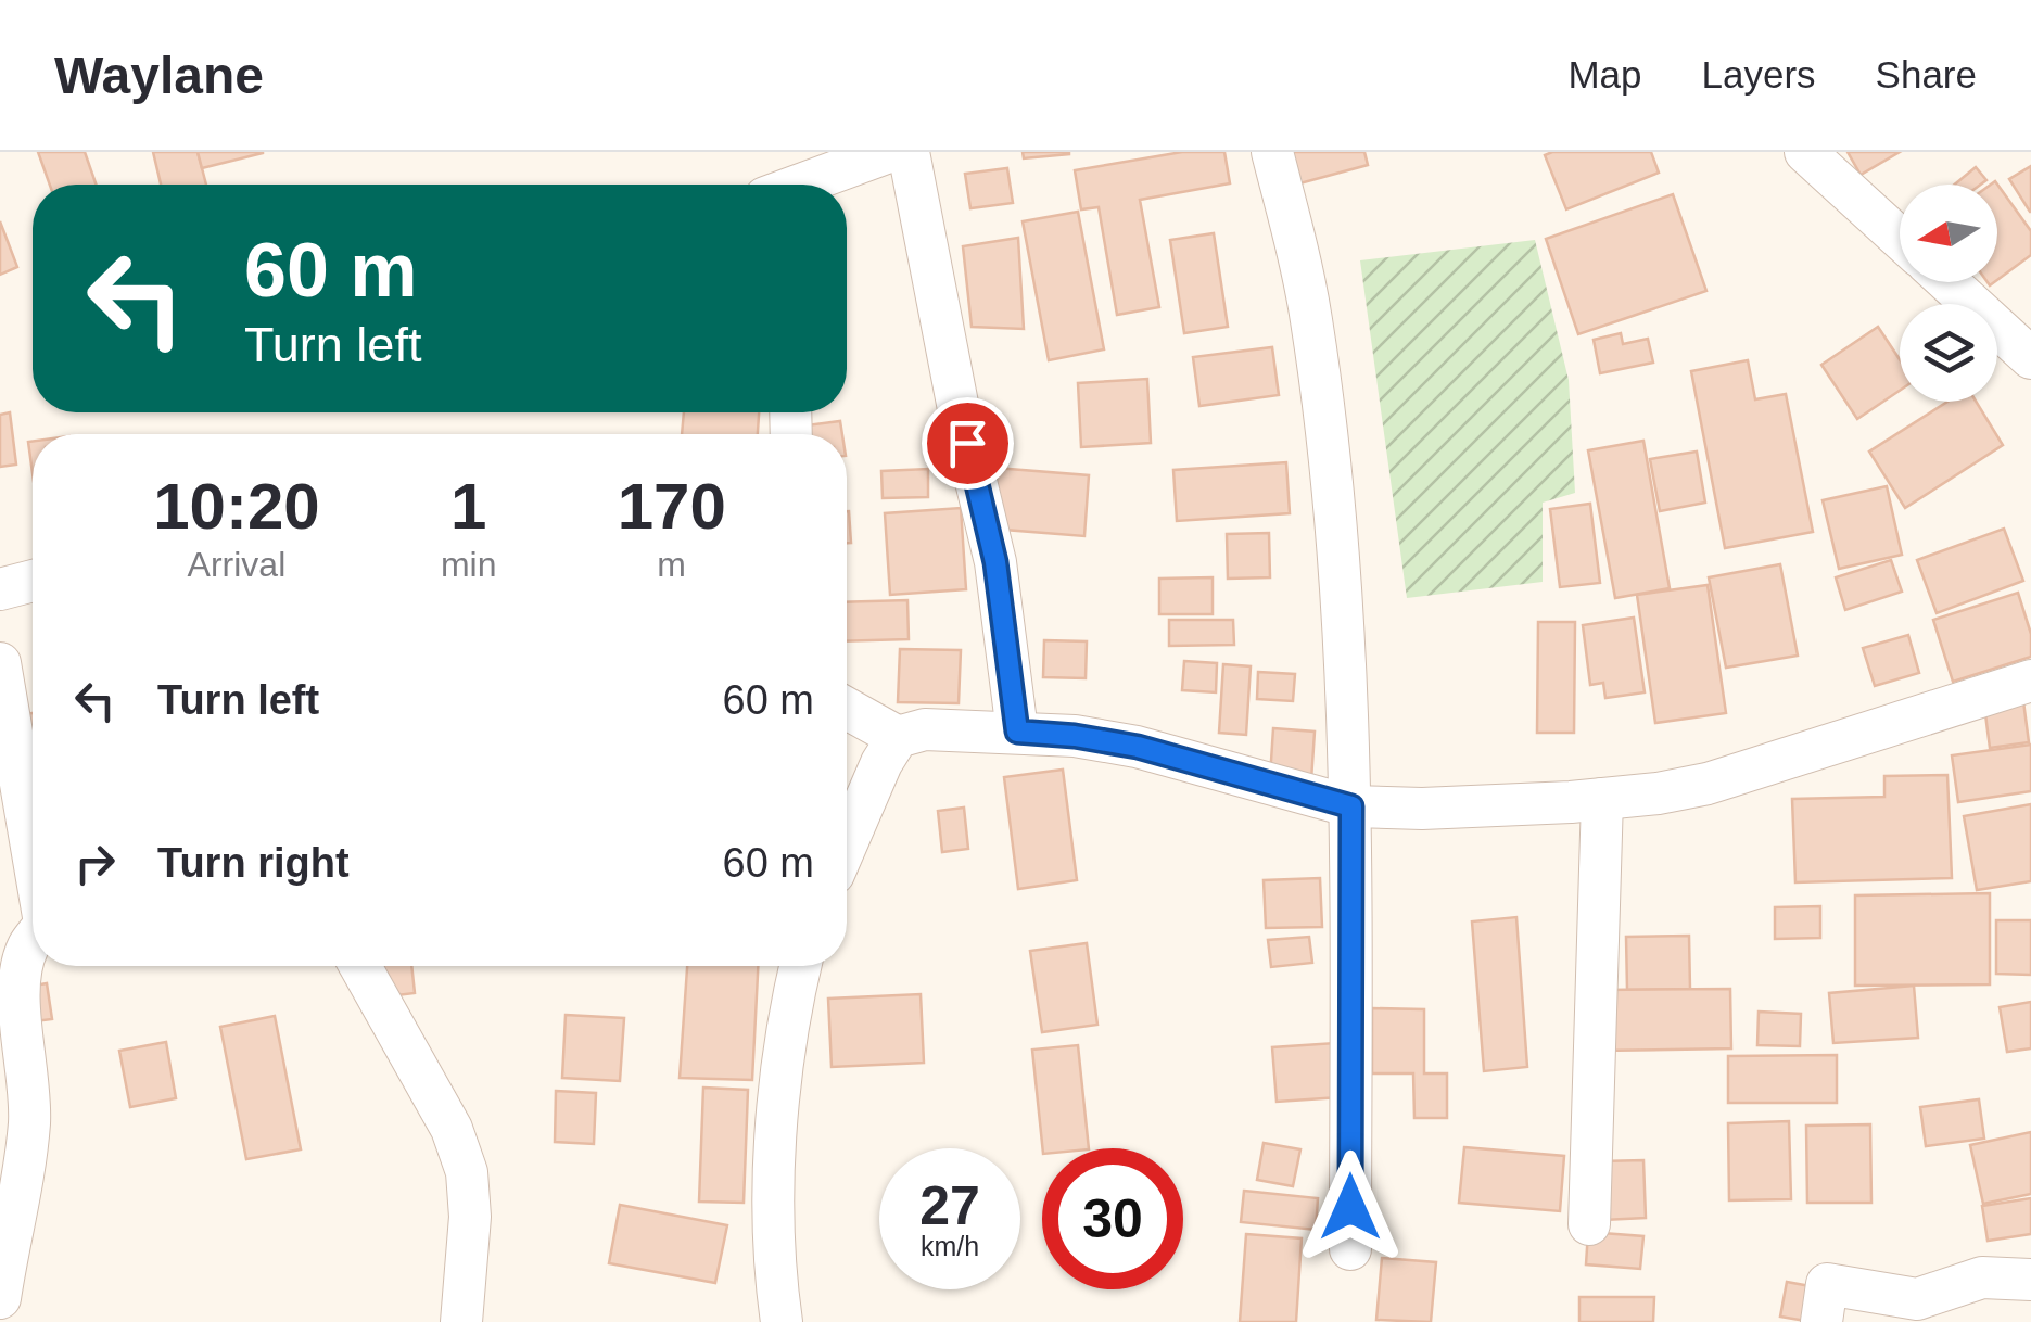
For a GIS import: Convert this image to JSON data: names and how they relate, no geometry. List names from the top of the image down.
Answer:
{
  "north": "left",
  "page": {
    "header": "Waylane",
    "nav": ["Map", "Layers", "Share"],
    "turn": ["60 m", "Turn left"],
    "eta": [
      "10:20",
      "Arrival",
      "1",
      "min",
      "170",
      "m"
    ],
    "list": [
      {
        "name": "Turn left",
        "value": "60 m"
      },
      {
        "name": "Turn right",
        "value": "60 m"
      }
    ],
    "speed": "27 km/h",
    "limit": "30"
  }
}
